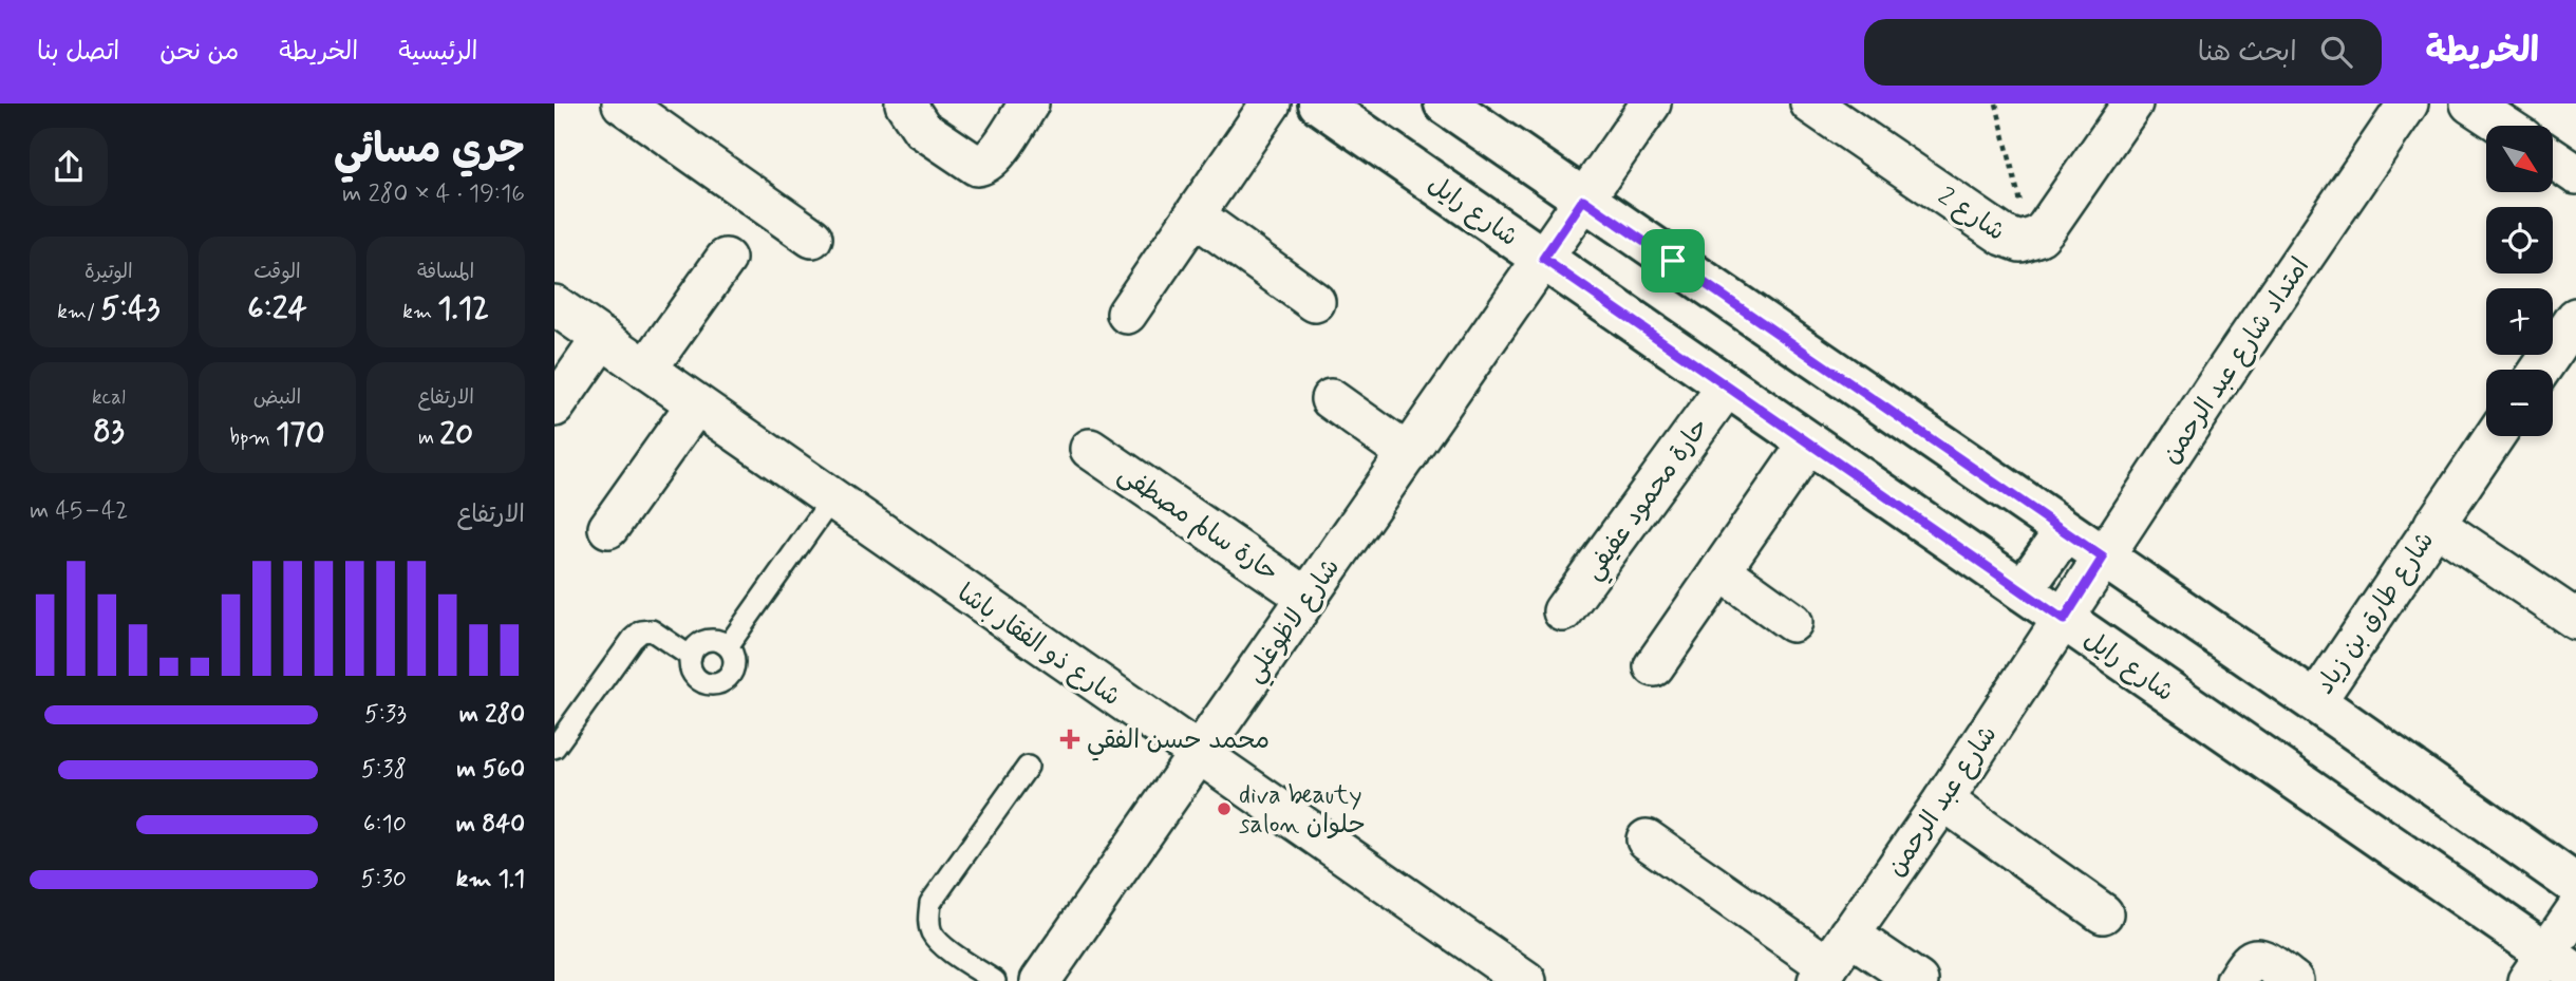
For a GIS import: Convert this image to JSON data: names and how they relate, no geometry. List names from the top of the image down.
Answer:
{
  "streets": {
    "street": [
      "شارع رايل",
      "شارع 2",
      "امتداد شارع عبد الرحمن",
      "حارة محمود عفيفي",
      "حارة سالم مصطفى",
      "شارع طارق بن زياد",
      "شارع لاظوغلي",
      "شارع ذو الفقار باشا",
      "شارع عبد الرحمن"
    ]
  },
  "crossings": [
    ["شارع رايل", "امتداد شارع عبد الرحمن"],
    ["شارع رايل", "حارة محمود عفيفي"],
    ["شارع رايل", "شارع لاظوغلي"],
    ["شارع رايل", "شارع عبد الرحمن"],
    ["امتداد شارع عبد الرحمن", "شارع عبد الرحمن"],
    ["حارة سالم مصطفى", "شارع لاظوغلي"],
    ["شارع لاظوغلي", "شارع ذو الفقار باشا"]
  ],
  "places": {
    "health": ["محمد حسن الفقي"],
    "other": ["diva beauty salon حلوان"]
  },
  "north": "bottom right",
  "page": {
    "header": "الخريطة",
    "search": "ابحث هنا",
    "nav": [
      "الرئيسية",
      "الخريطة",
      "من نحن",
      "اتصل بنا"
    ],
    "heading": ["جري مسائي", "19:16 · 4 × 280 m"],
    "map_buttons": ["+", "−"],
    "stats": [
      ["المسافة", "1.12 km"],
      ["الوقت", "6:24"],
      ["الوتيرة", "5:43 /km"],
      ["الارتفاع", "20 m"],
      ["النبض", "170 bpm"],
      ["kcal", "83"]
    ],
    "chart": ["الارتفاع", "42–45 m"],
    "list": [
      {
        "name": "280 m",
        "note": "5:33"
      },
      {
        "name": "560 m",
        "note": "5:38"
      },
      {
        "name": "840 m",
        "note": "6:10"
      },
      {
        "name": "1.1 km",
        "note": "5:30"
      }
    ]
  }
}
